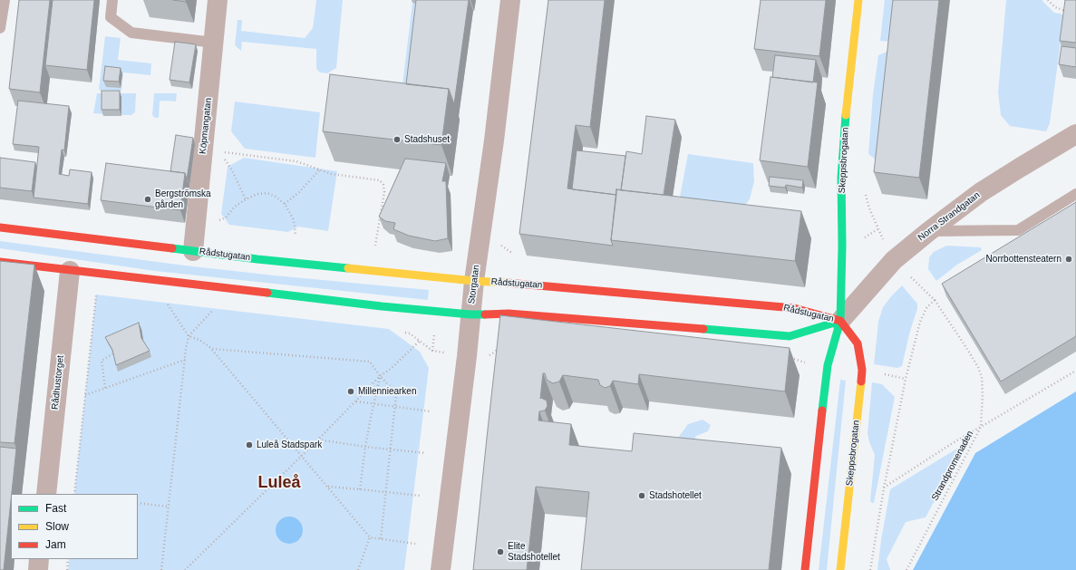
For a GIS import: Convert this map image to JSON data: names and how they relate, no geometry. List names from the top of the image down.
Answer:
{
  "streets": {
    "main road": ["Skeppsbrogatan", "Rådstugatan"],
    "street": [
      "Köpmangatan",
      "Norra Strandgatan",
      "Storgatan",
      "Rådhustorget"
    ],
    "path": ["Strandpromenaden"]
  },
  "crossings": [
    ["Köpmangatan", "Rådstugatan"],
    ["Skeppsbrogatan", "Norra Strandgatan"],
    ["Skeppsbrogatan", "Rådstugatan"],
    ["Norra Strandgatan", "Rådstugatan"],
    ["Rådstugatan", "Storgatan"],
    ["Rådstugatan", "Rådhustorget"]
  ],
  "districts": ["Luleå"],
  "places": [
    "Stadshuset",
    "Bergströmska gården",
    "Norrbottensteatern",
    "Millenniearken",
    "Luleå Stadspark",
    "Stadshotellet",
    "Elite Stadshotellet"
  ],
  "legend": ["Fast", "Slow", "Jam"]
}
